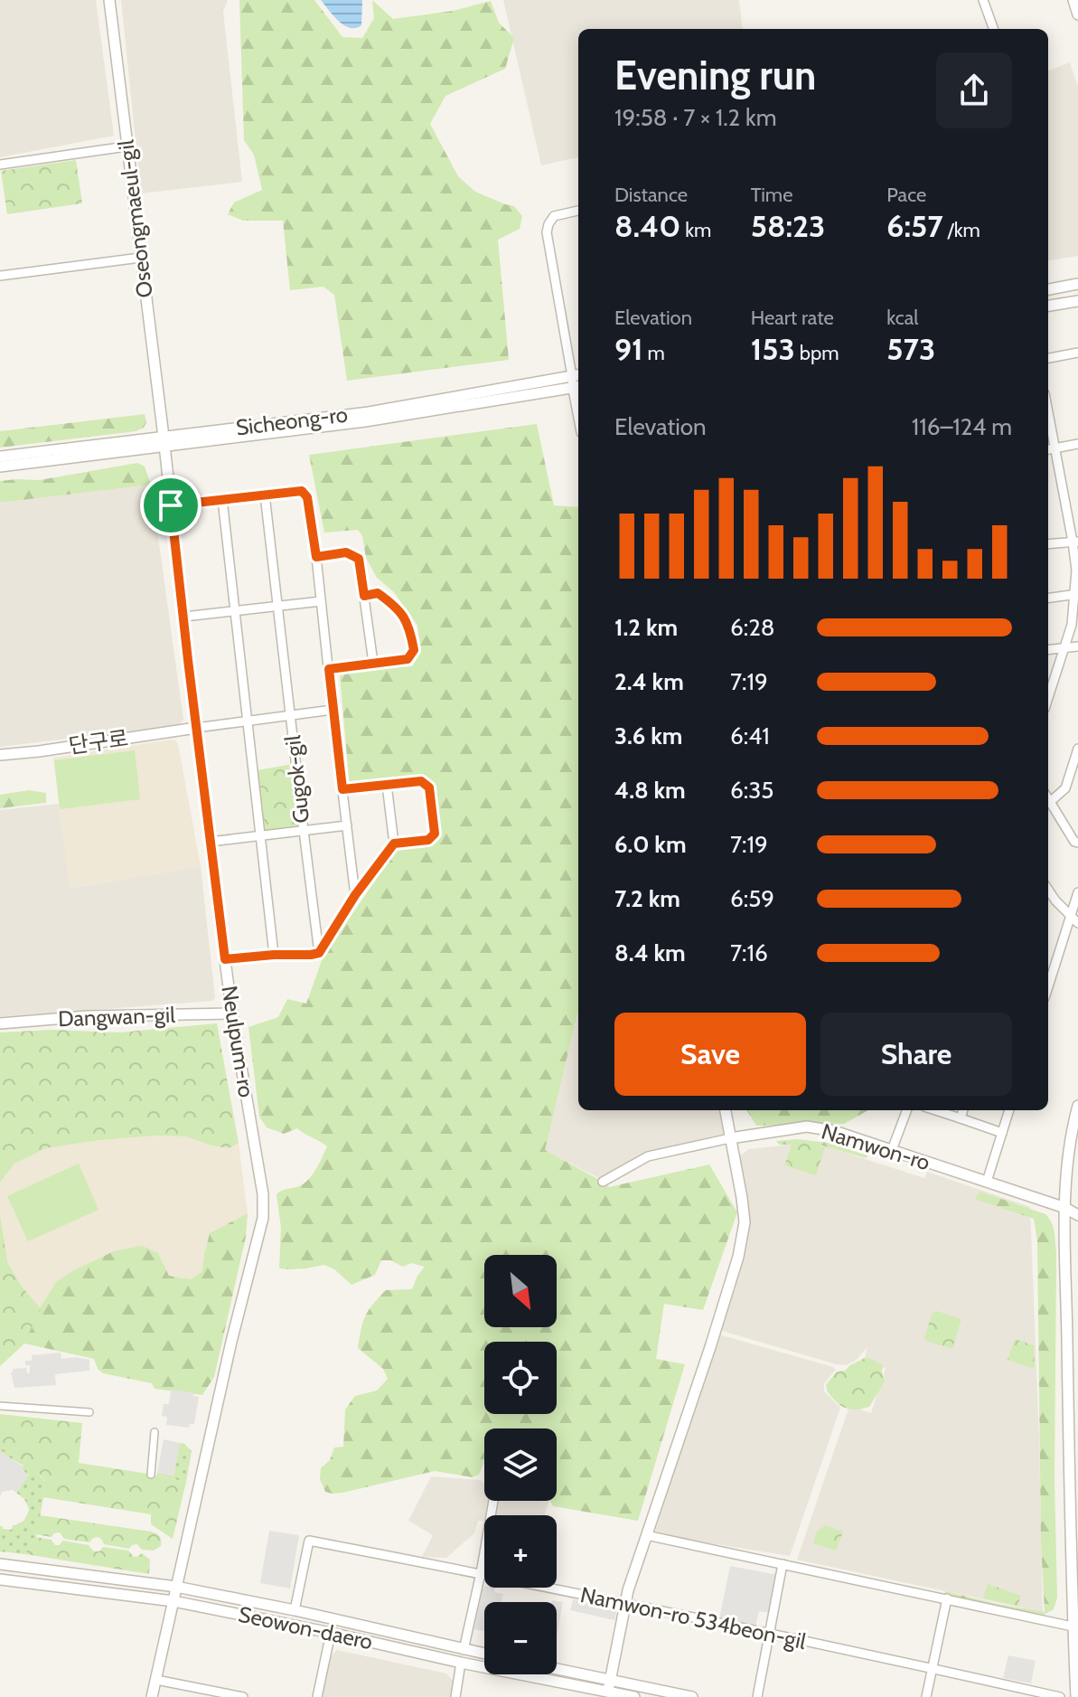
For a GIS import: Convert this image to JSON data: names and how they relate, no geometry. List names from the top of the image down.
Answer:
{
  "streets": {
    "street": [
      "Oseongmaeul-gil",
      "Sicheong-ro",
      "단구로",
      "Gugok-gil",
      "Dangwan-gil",
      "Neulpum-ro",
      "Namwon-ro",
      "Namwon-ro 534beon-gil",
      "Seowon-daero"
    ]
  },
  "crossings": [
    ["Oseongmaeul-gil", "Sicheong-ro"],
    ["Oseongmaeul-gil", "Neulpum-ro"],
    ["Sicheong-ro", "Neulpum-ro"],
    ["단구로", "Neulpum-ro"],
    ["Gugok-gil", "Neulpum-ro"],
    ["Dangwan-gil", "Neulpum-ro"],
    ["Neulpum-ro", "Seowon-daero"],
    ["Namwon-ro 534beon-gil", "Seowon-daero"]
  ],
  "north": "bottom right",
  "page": {
    "heading": ["Evening run", "19:58 · 7 × 1.2 km"],
    "stats": [
      ["Distance", "8.40 km"],
      ["Time", "58:23"],
      ["Pace", "6:57 /km"],
      ["Elevation", "91 m"],
      ["Heart rate", "153 bpm"],
      ["kcal", "573"]
    ],
    "chart": ["Elevation", "116–124 m"],
    "list": [
      {
        "name": "1.2 km",
        "note": "6:28"
      },
      {
        "name": "2.4 km",
        "note": "7:19"
      },
      {
        "name": "3.6 km",
        "note": "6:41"
      },
      {
        "name": "4.8 km",
        "note": "6:35"
      },
      {
        "name": "6.0 km",
        "note": "7:19"
      },
      {
        "name": "7.2 km",
        "note": "6:59"
      },
      {
        "name": "8.4 km",
        "note": "7:16"
      }
    ],
    "buttons": ["Save", "Share"],
    "map_buttons": ["+", "−"]
  }
}
